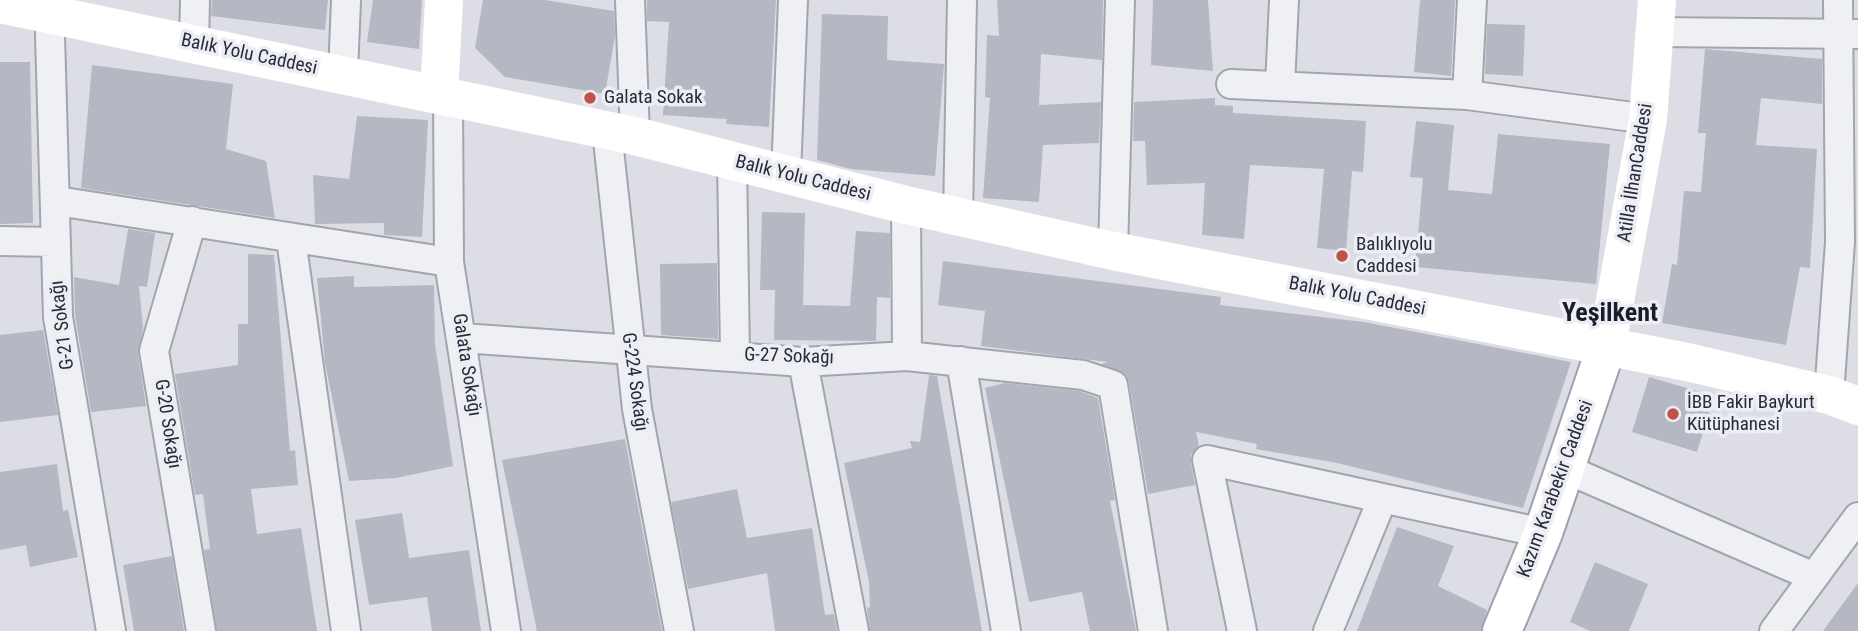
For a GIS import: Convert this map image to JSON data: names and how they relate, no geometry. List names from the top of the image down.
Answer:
{
  "streets": {
    "main road": ["Balık Yolu Caddesi", "Atilla İlhanCaddesi", "Kazım Karabekir Caddesi"],
    "street": [
      "G-21 Sokağı",
      "G-27 Sokağı",
      "Galata Sokağı",
      "G-224 Sokağı",
      "G-20 Sokağı"
    ]
  },
  "crossings": [
    ["Balık Yolu Caddesi", "Atilla İlhanCaddesi"],
    ["Balık Yolu Caddesi", "G-21 Sokağı"],
    ["Balık Yolu Caddesi", "Galata Sokağı"],
    ["Balık Yolu Caddesi", "G-224 Sokağı"],
    ["Balık Yolu Caddesi", "Kazım Karabekir Caddesi"],
    ["Atilla İlhanCaddesi", "Kazım Karabekir Caddesi"],
    ["G-27 Sokağı", "Galata Sokağı"],
    ["G-27 Sokağı", "G-224 Sokağı"]
  ],
  "districts": ["Yeşilkent"],
  "places": ["Galata Sokak", "Balıklıyolu Caddesi", "İBB Fakir Baykurt Kütüphanesi"]
}
